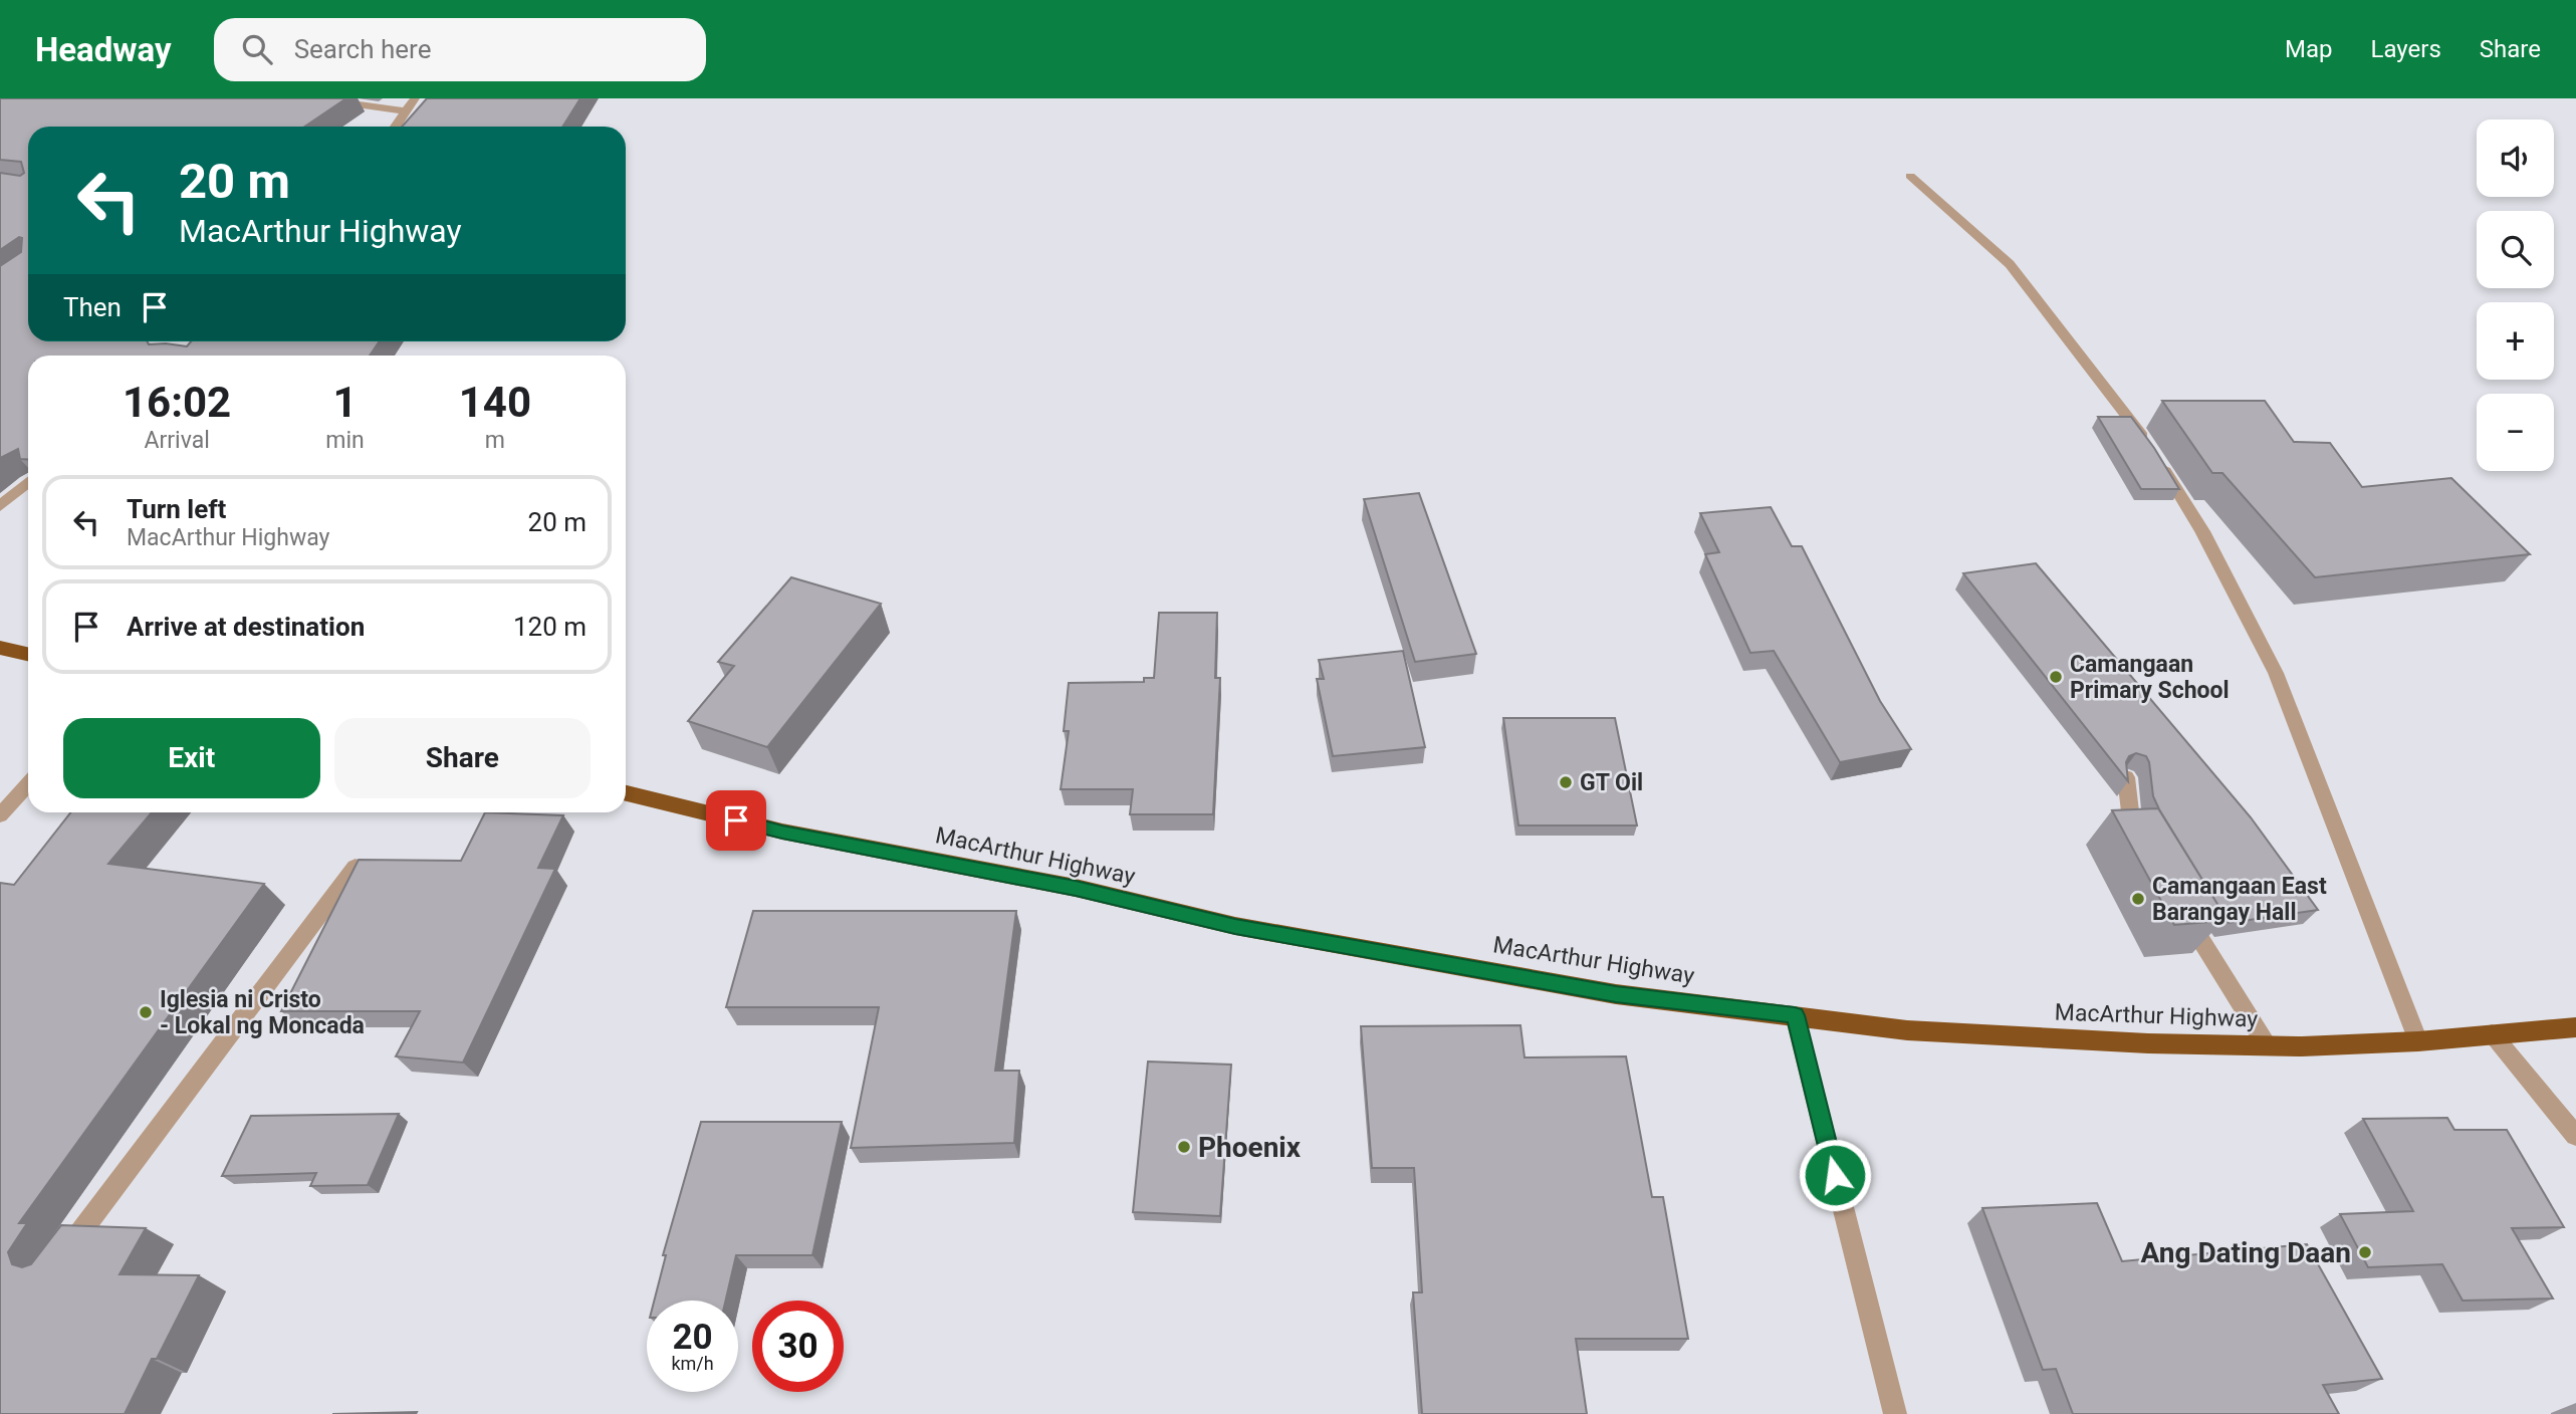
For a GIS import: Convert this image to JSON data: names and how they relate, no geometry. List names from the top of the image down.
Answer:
{
  "streets": {
    "highway": ["MacArthur Highway"]
  },
  "places": [
    "Camangaan Primary School",
    "GT Oil",
    "Camangaan East Barangay Hall",
    "Iglesia ni Cristo - Lokal ng Moncada",
    "Phoenix",
    "Ang Dating Daan"
  ],
  "page": {
    "header": "Headway",
    "search": "Search here",
    "nav": ["Map", "Layers", "Share"],
    "map_buttons": ["+", "−"],
    "turn": ["20 m", "MacArthur Highway"],
    "then": "Then",
    "eta": [
      "16:02",
      "Arrival",
      "1",
      "min",
      "140",
      "m"
    ],
    "list": [
      {
        "name": "Turn left",
        "note": "MacArthur Highway",
        "value": "20 m"
      },
      {
        "name": "Arrive at destination",
        "value": "120 m"
      }
    ],
    "buttons": ["Exit", "Share"],
    "speed": "20 km/h",
    "limit": "30"
  }
}
